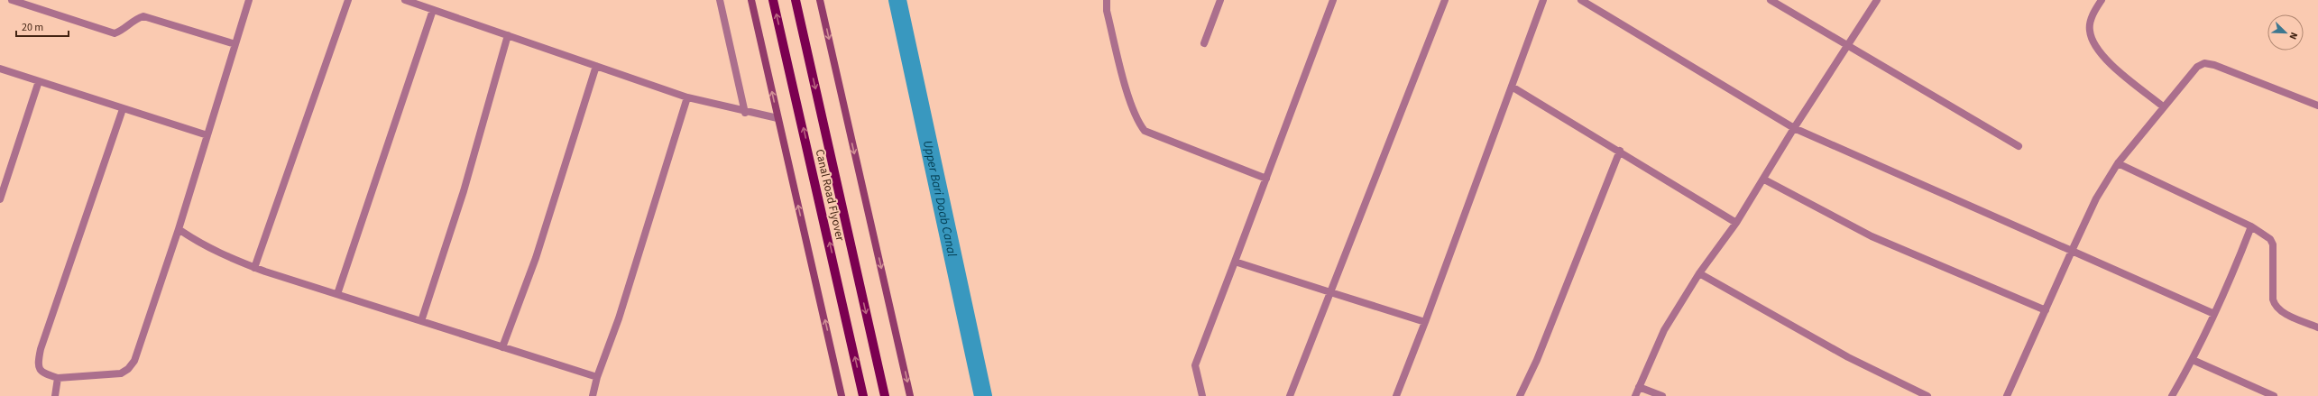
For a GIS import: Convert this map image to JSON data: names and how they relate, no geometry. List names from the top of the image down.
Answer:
{
  "streets": {
    "main road": ["Canal Road Flyover"]
  },
  "water": ["Upper Bari Doab Canal"],
  "scale_bar": "20 m",
  "north": "bottom right"
}
